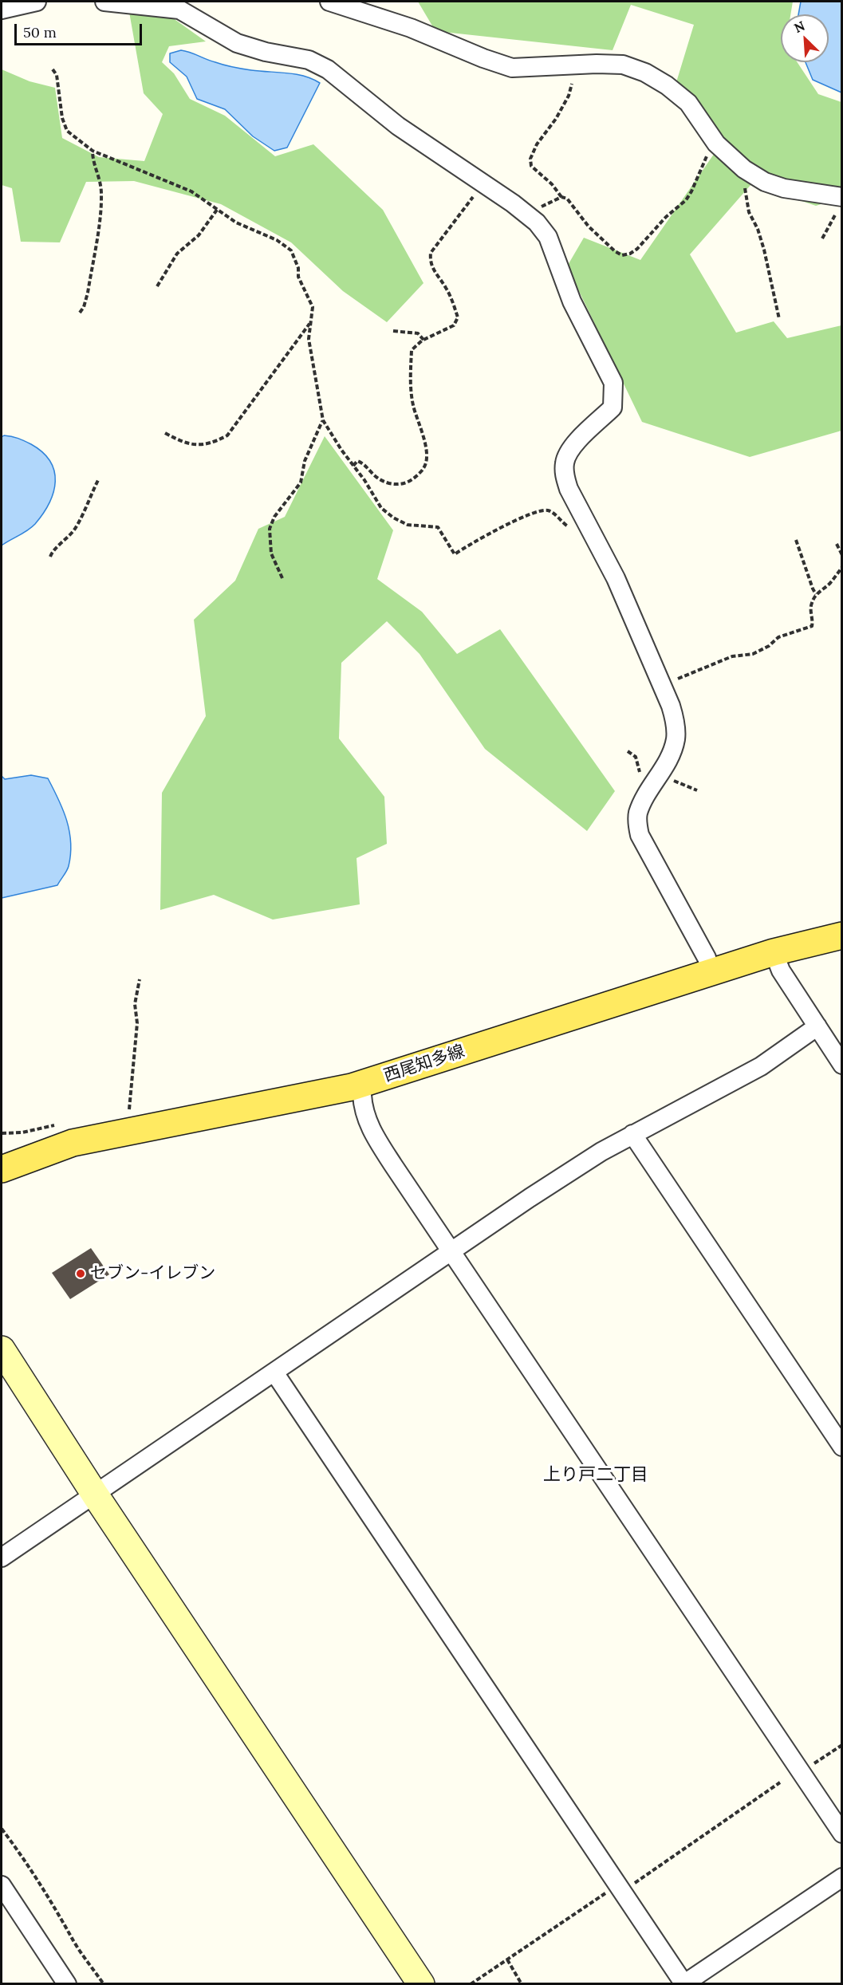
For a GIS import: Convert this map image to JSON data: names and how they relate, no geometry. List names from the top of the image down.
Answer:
{
  "streets": {
    "main road": ["西尾知多線"]
  },
  "districts": ["上り戸二丁目"],
  "places": ["セブン-イレブン"],
  "scale_bar": "50 m",
  "north": "top left"
}
